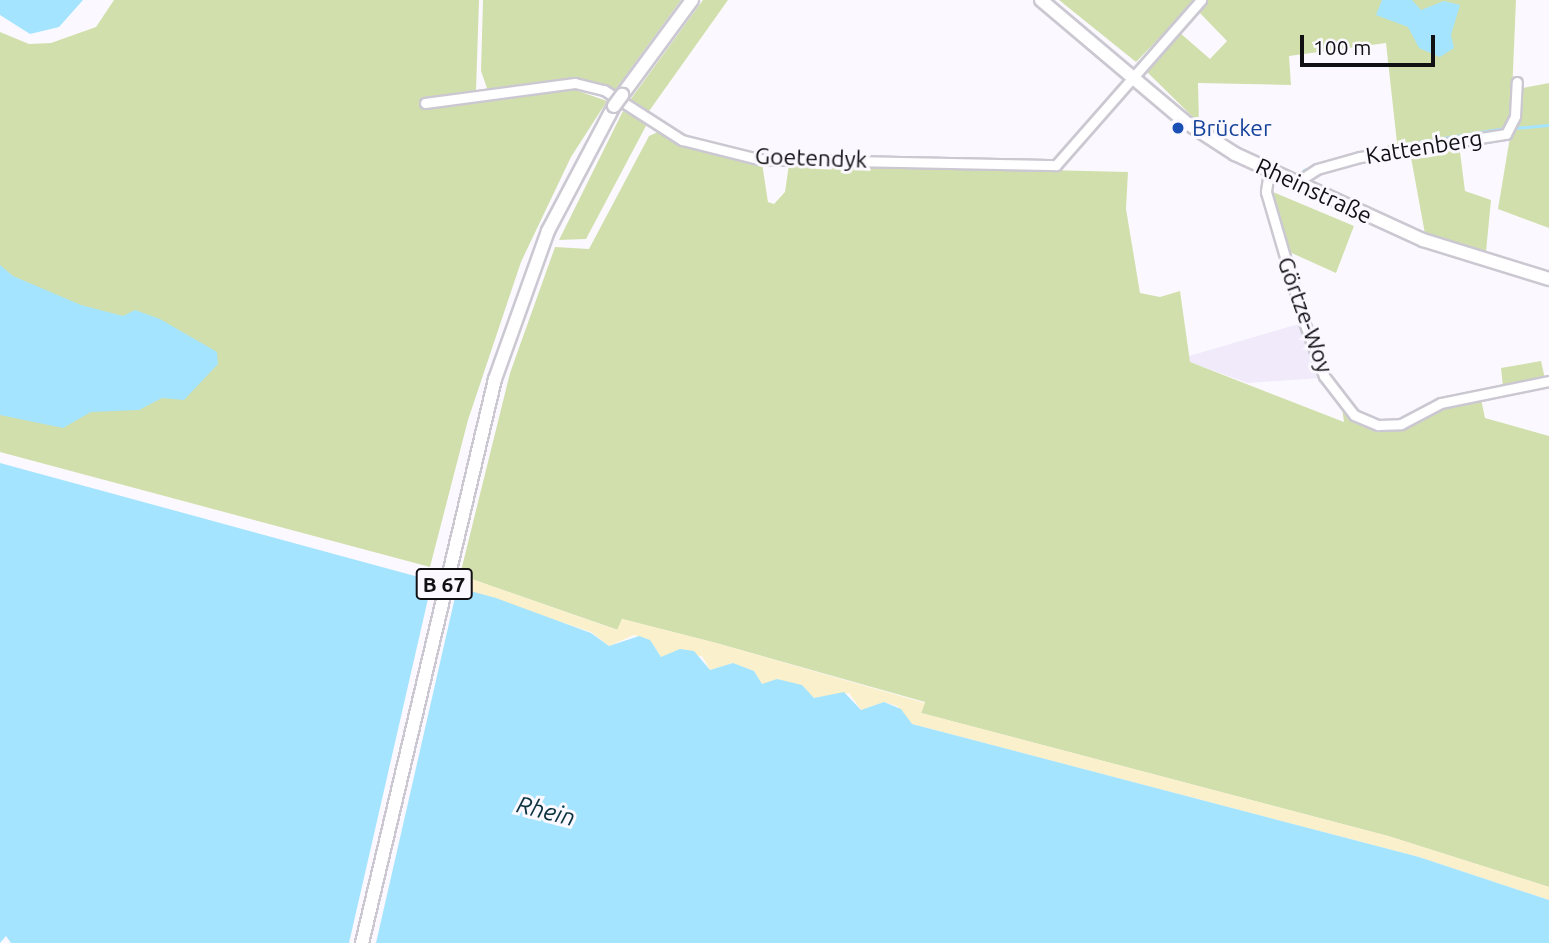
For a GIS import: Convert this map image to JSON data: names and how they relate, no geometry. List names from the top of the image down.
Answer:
{
  "streets": {
    "main road": ["Rheinstraße", "B 67"],
    "street": ["Kattenberg", "Goetendyk", "Görtze-Woy"]
  },
  "crossings": [
    ["Kattenberg", "Rheinstraße"],
    ["Goetendyk", "Rheinstraße"],
    ["Rheinstraße", "Görtze-Woy"]
  ],
  "water": ["Rhein"],
  "places": ["Brücker"],
  "scale_bar": "100 m"
}
